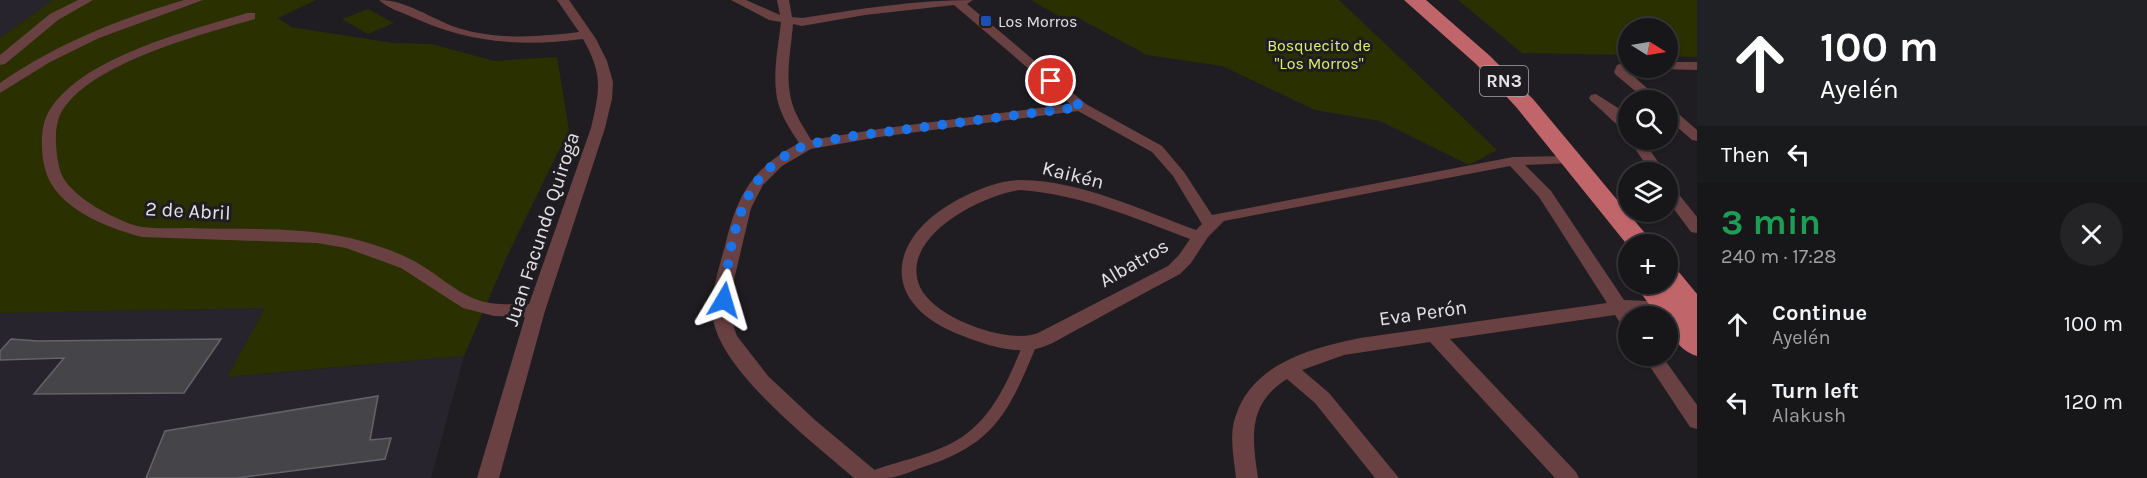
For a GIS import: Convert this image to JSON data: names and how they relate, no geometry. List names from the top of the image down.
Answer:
{
  "streets": {
    "highway": ["RN3"],
    "street": [
      "Kaikén",
      "2 de Abril",
      "Juan Facundo Quiroga",
      "Albatros",
      "Eva Perón"
    ]
  },
  "crossings": [
    ["RN3", "Albatros"],
    ["Kaikén", "Albatros"],
    ["2 de Abril", "Juan Facundo Quiroga"]
  ],
  "parks": ["Bosquecito de \"Los Morros\""],
  "places": {
    "transit": ["Los Morros"]
  },
  "north": "right",
  "page": {
    "turn": ["100 m", "Ayelén"],
    "map_buttons": ["+", "−"],
    "then": "Then",
    "heading": ["3 min", "240 m · 17:28"],
    "list": [
      {
        "name": "Continue",
        "note": "Ayelén",
        "value": "100 m"
      },
      {
        "name": "Turn left",
        "note": "Alakush",
        "value": "120 m"
      }
    ]
  }
}
